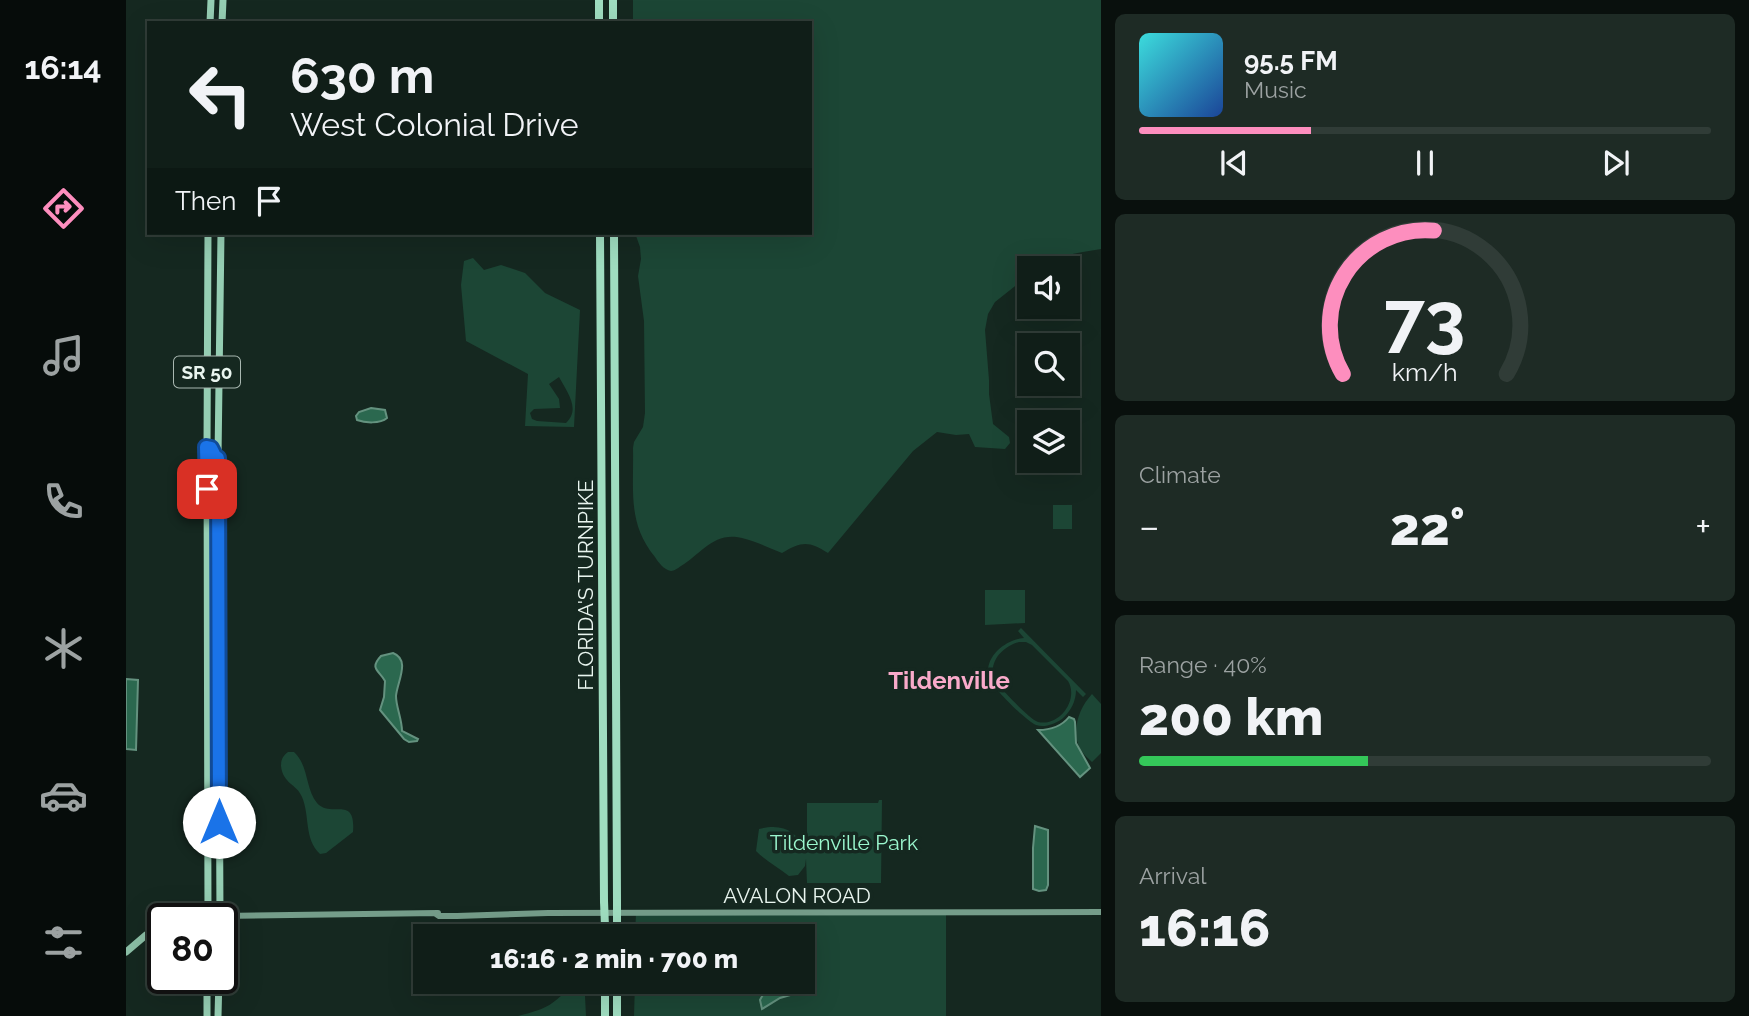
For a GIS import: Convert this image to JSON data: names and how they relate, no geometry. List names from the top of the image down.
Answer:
{
  "streets": {
    "highway": ["SR 50", "FLORIDA'S TURNPIKE"],
    "main road": ["AVALON ROAD"]
  },
  "districts": ["Tildenville"],
  "parks": ["Tildenville Park"],
  "page": {
    "tabs": "16:14",
    "turn": ["630 m", "West Colonial Drive"],
    "song": ["95.5 FM", "Music"],
    "then": "Then",
    "tile": [
      "Climate",
      ["Range · 40%", "200 km"],
      ["Arrival", "16:16"]
    ],
    "heat": ["−", "22°", "+"],
    "limit": "80",
    "trip": "16:16 · 2 min · 700 m",
    "gauge": ["73", "km/h"]
  }
}
